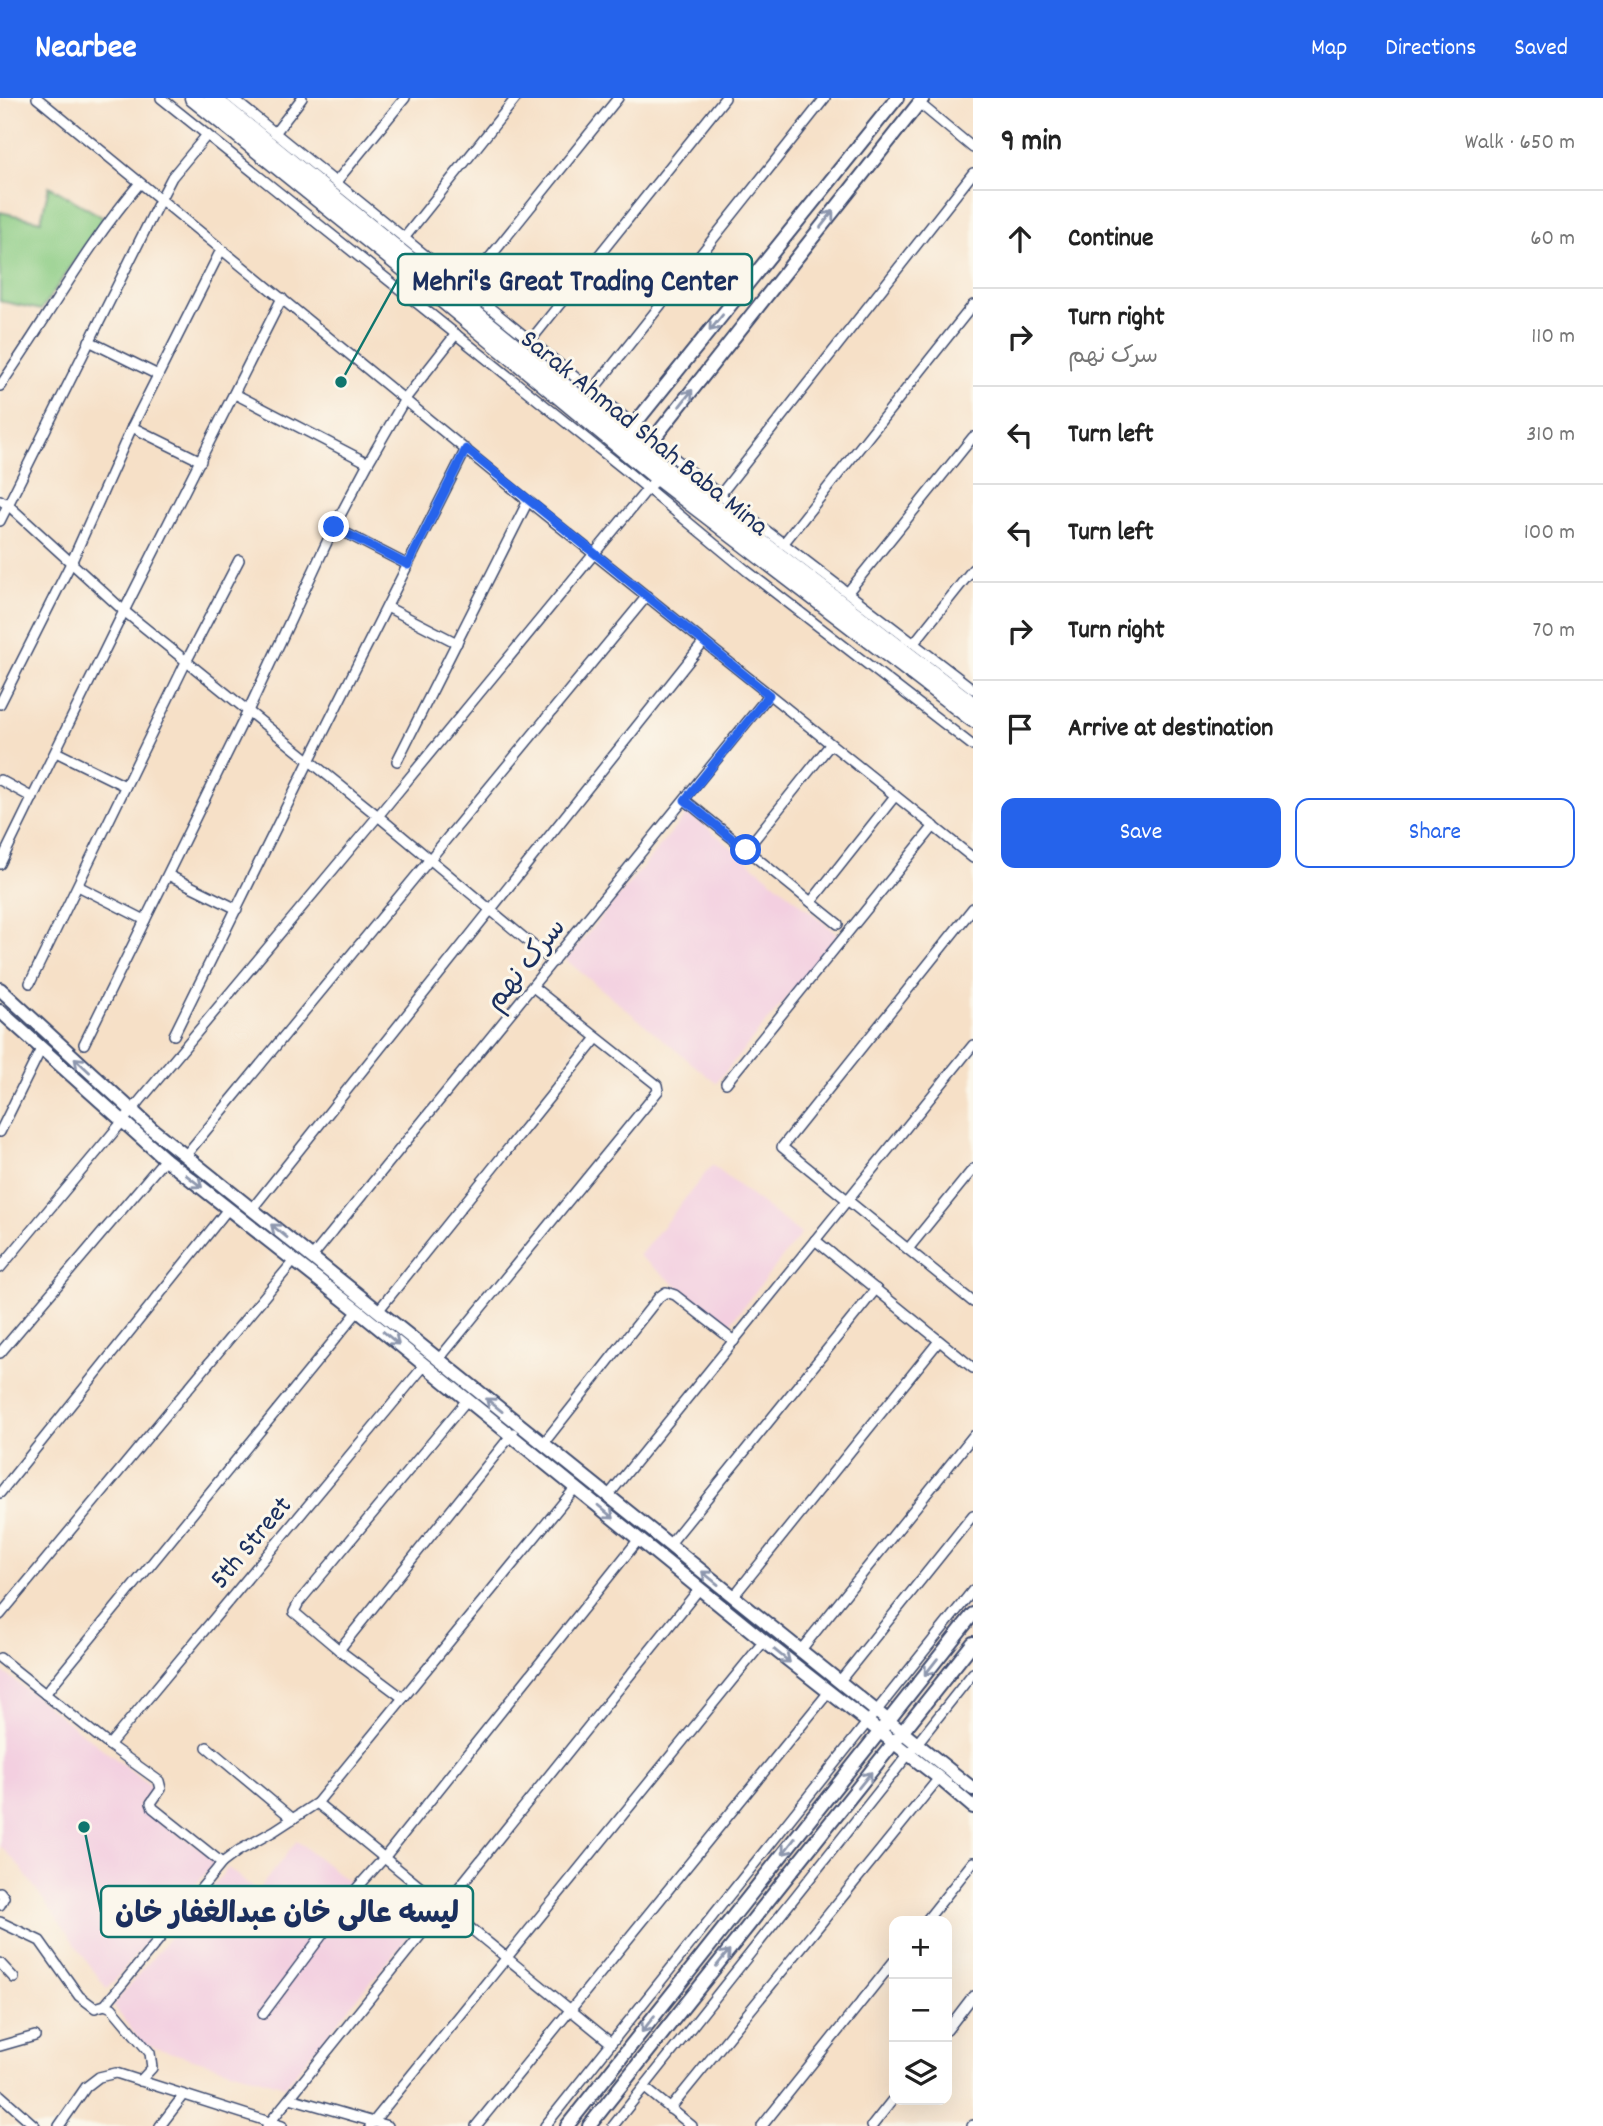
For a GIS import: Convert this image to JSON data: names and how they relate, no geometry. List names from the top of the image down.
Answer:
{
  "streets": {
    "highway": ["Sarak Ahmad Shah Baba Mina"],
    "street": ["سرک نهم", "5th Street"]
  },
  "places": ["Mehri's Great Trading Center", "لیسه عالی خان عبدالغفار خان"],
  "page": {
    "header": "Nearbee",
    "nav": ["Map", "Directions", "Saved"],
    "heading": ["9 min", "Walk · 650 m"],
    "list": [
      ["Continue", "60 m"],
      ["Turn right", "سرک نهم", "110 m"],
      ["Turn left", "310 m"],
      ["Turn left", "100 m"],
      ["Turn right", "70 m"],
      "Arrive at destination"
    ],
    "buttons": ["Save", "Share"],
    "map_buttons": ["+", "−"]
  }
}
